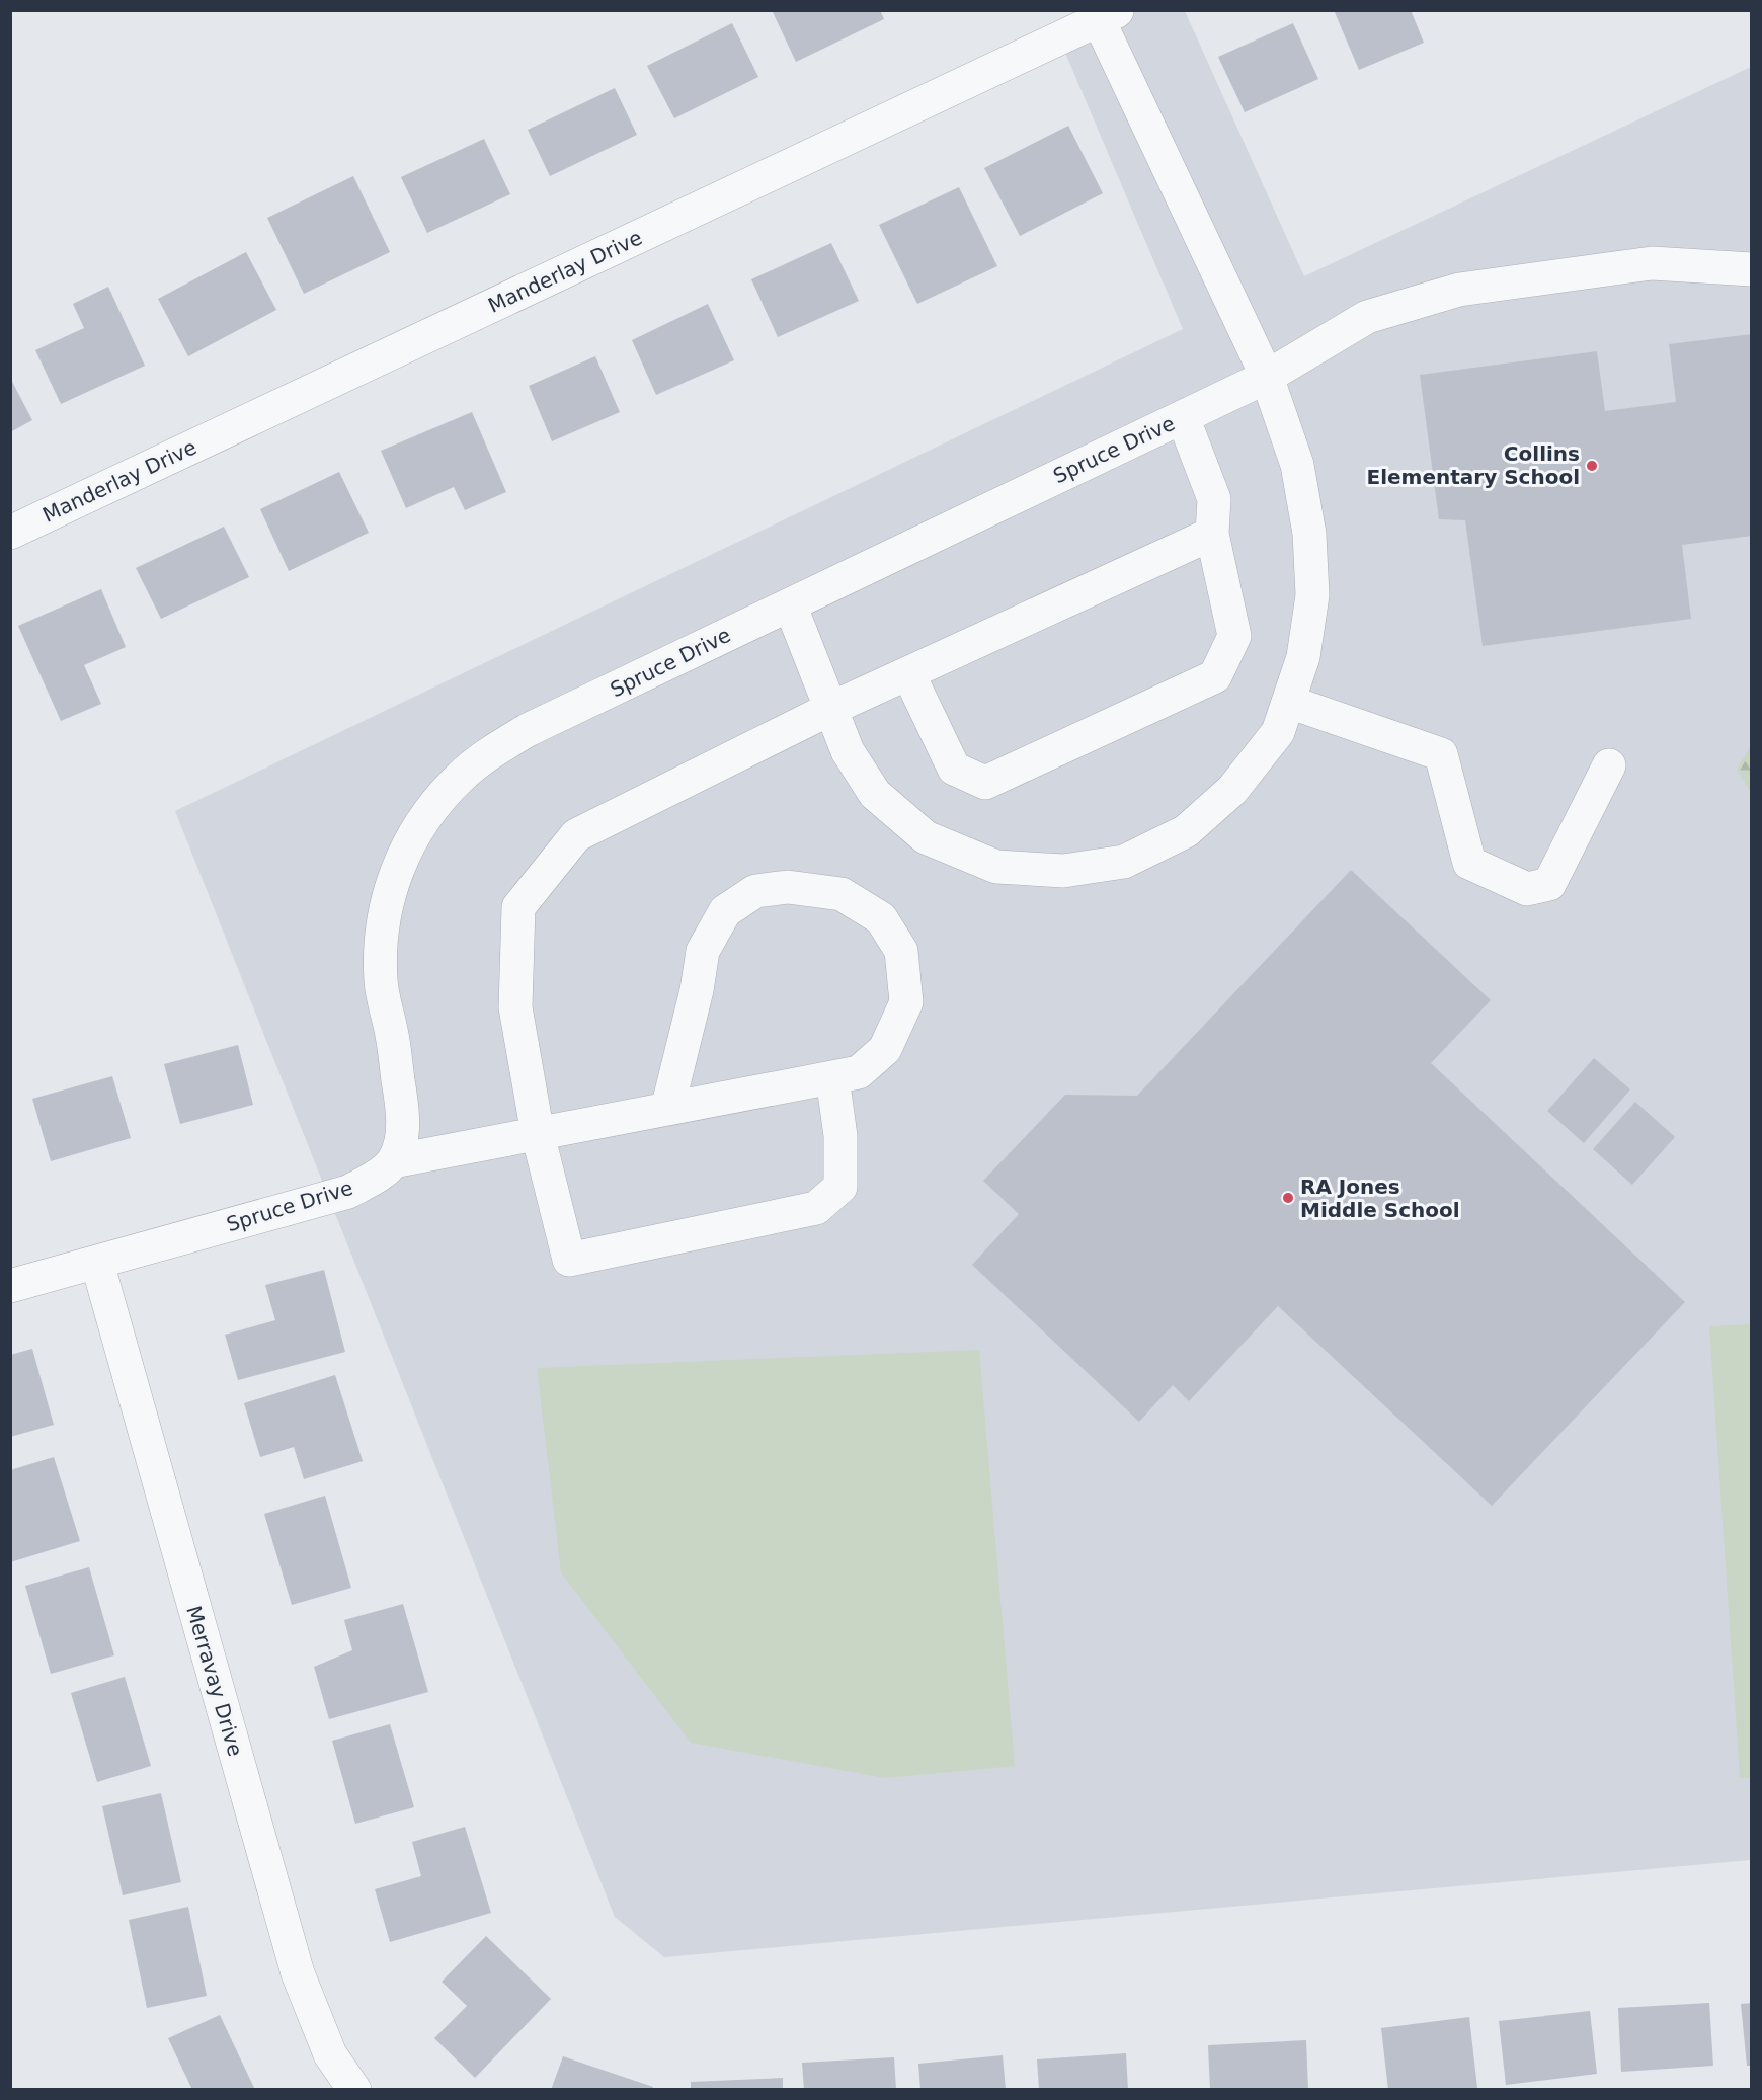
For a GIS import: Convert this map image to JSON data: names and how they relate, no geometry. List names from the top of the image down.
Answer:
{
  "streets": {
    "street": ["Manderlay Drive", "Spruce Drive", "Merravay Drive"]
  },
  "crossings": [
    ["Spruce Drive", "Merravay Drive"]
  ],
  "places": ["Collins Elementary School", "RA Jones Middle School"]
}
